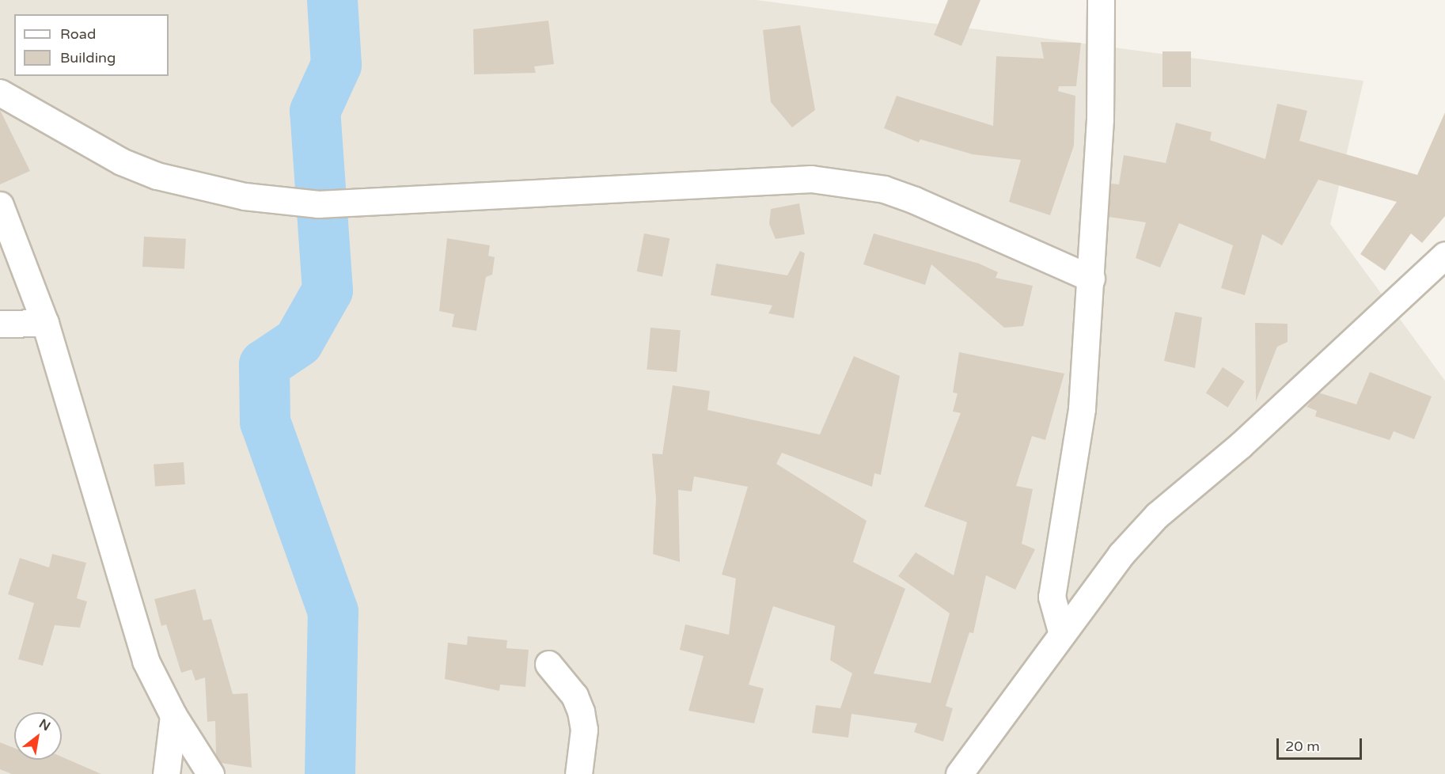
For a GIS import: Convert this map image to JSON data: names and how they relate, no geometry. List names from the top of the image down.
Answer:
{
  "legend": ["Road", "Building"],
  "scale_bar": "20 m",
  "north": "top right"
}
